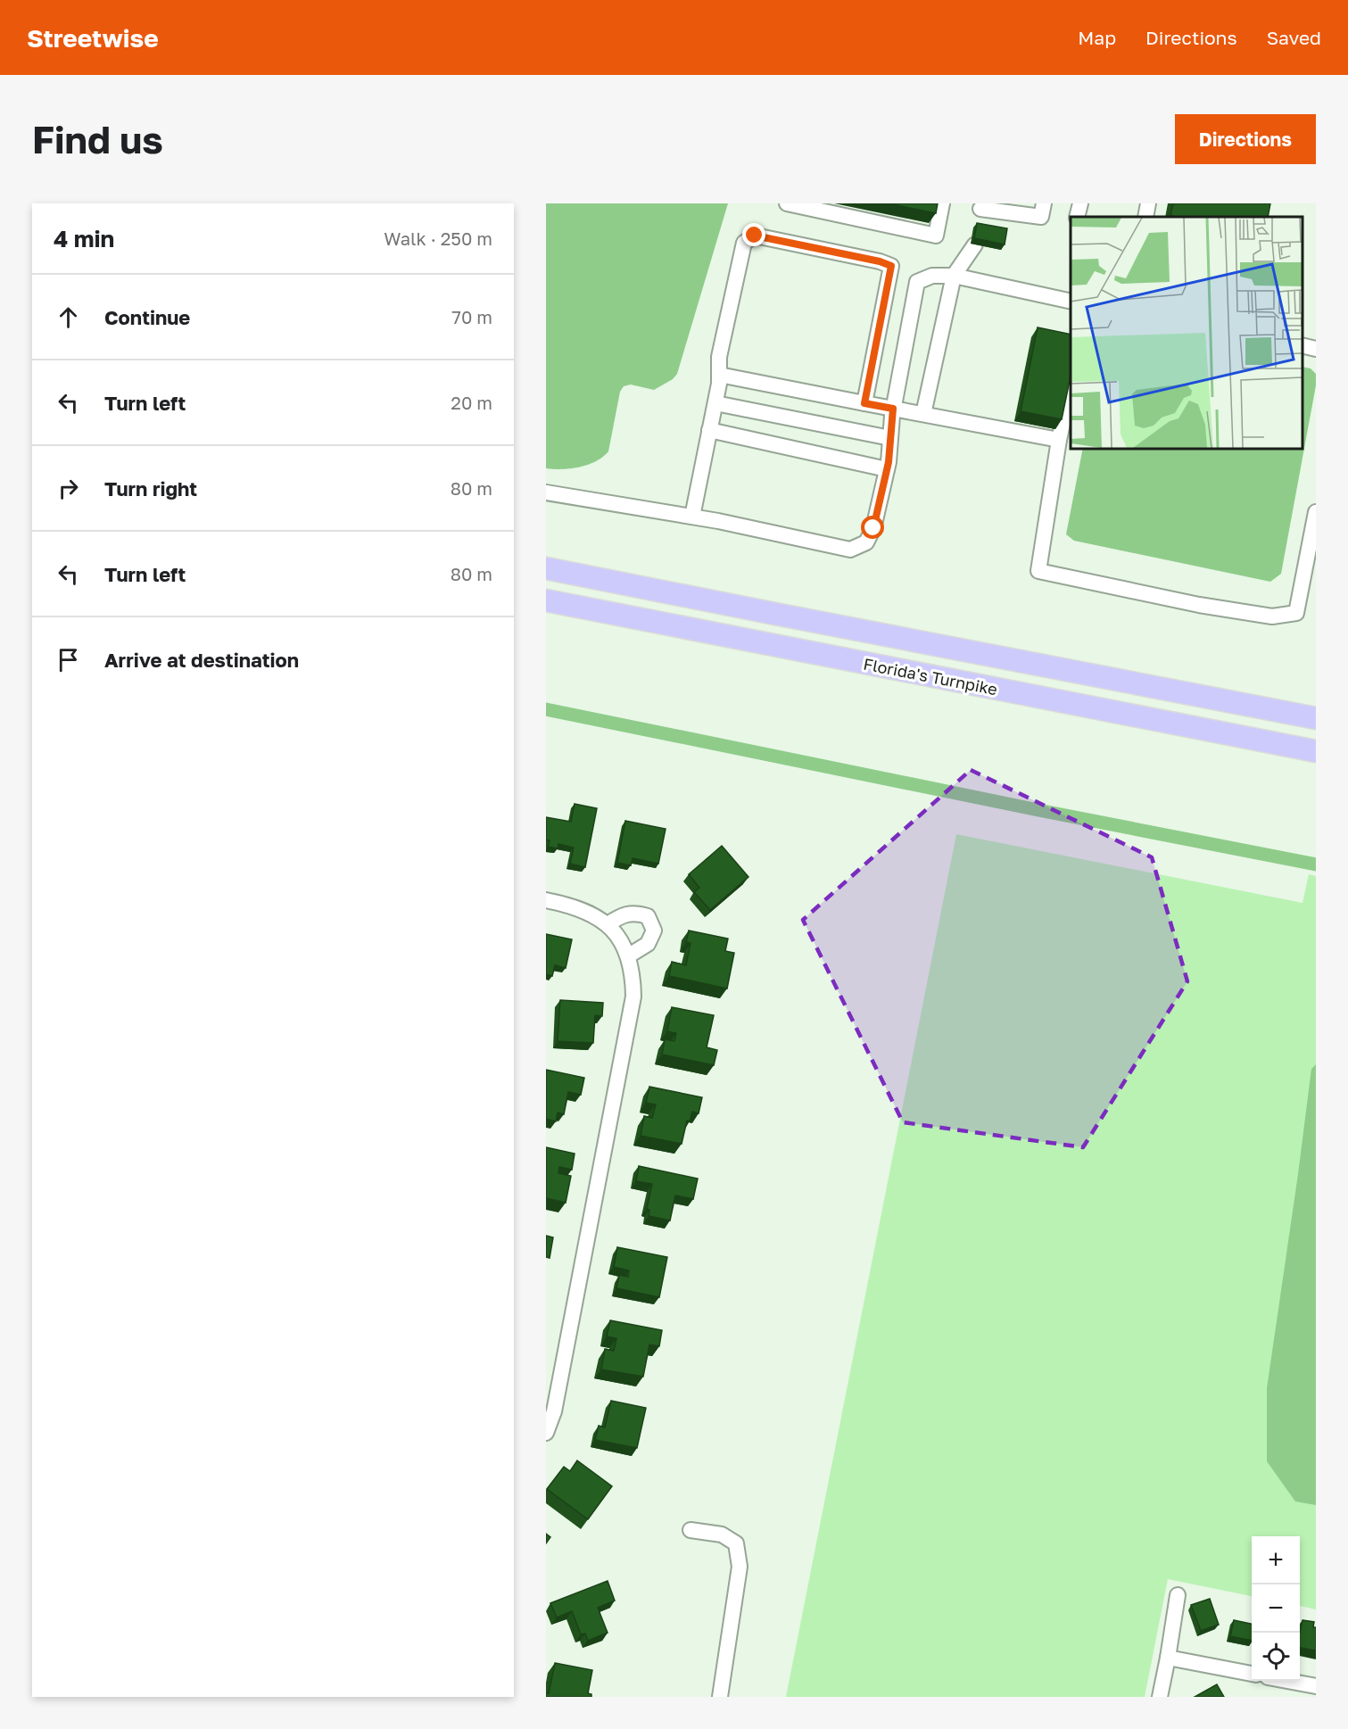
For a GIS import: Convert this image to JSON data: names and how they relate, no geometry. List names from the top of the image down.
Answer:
{
  "streets": {
    "highway": ["Florida's Turnpike"]
  },
  "page": {
    "header": "Streetwise",
    "nav": ["Map", "Directions", "Saved"],
    "buttons": "Directions",
    "title": "Find us",
    "heading": ["4 min", "Walk · 250 m"],
    "list": [
      ["Continue", "70 m"],
      ["Turn left", "20 m"],
      ["Turn right", "80 m"],
      ["Turn left", "80 m"],
      "Arrive at destination"
    ],
    "map_buttons": ["+", "−"]
  }
}
